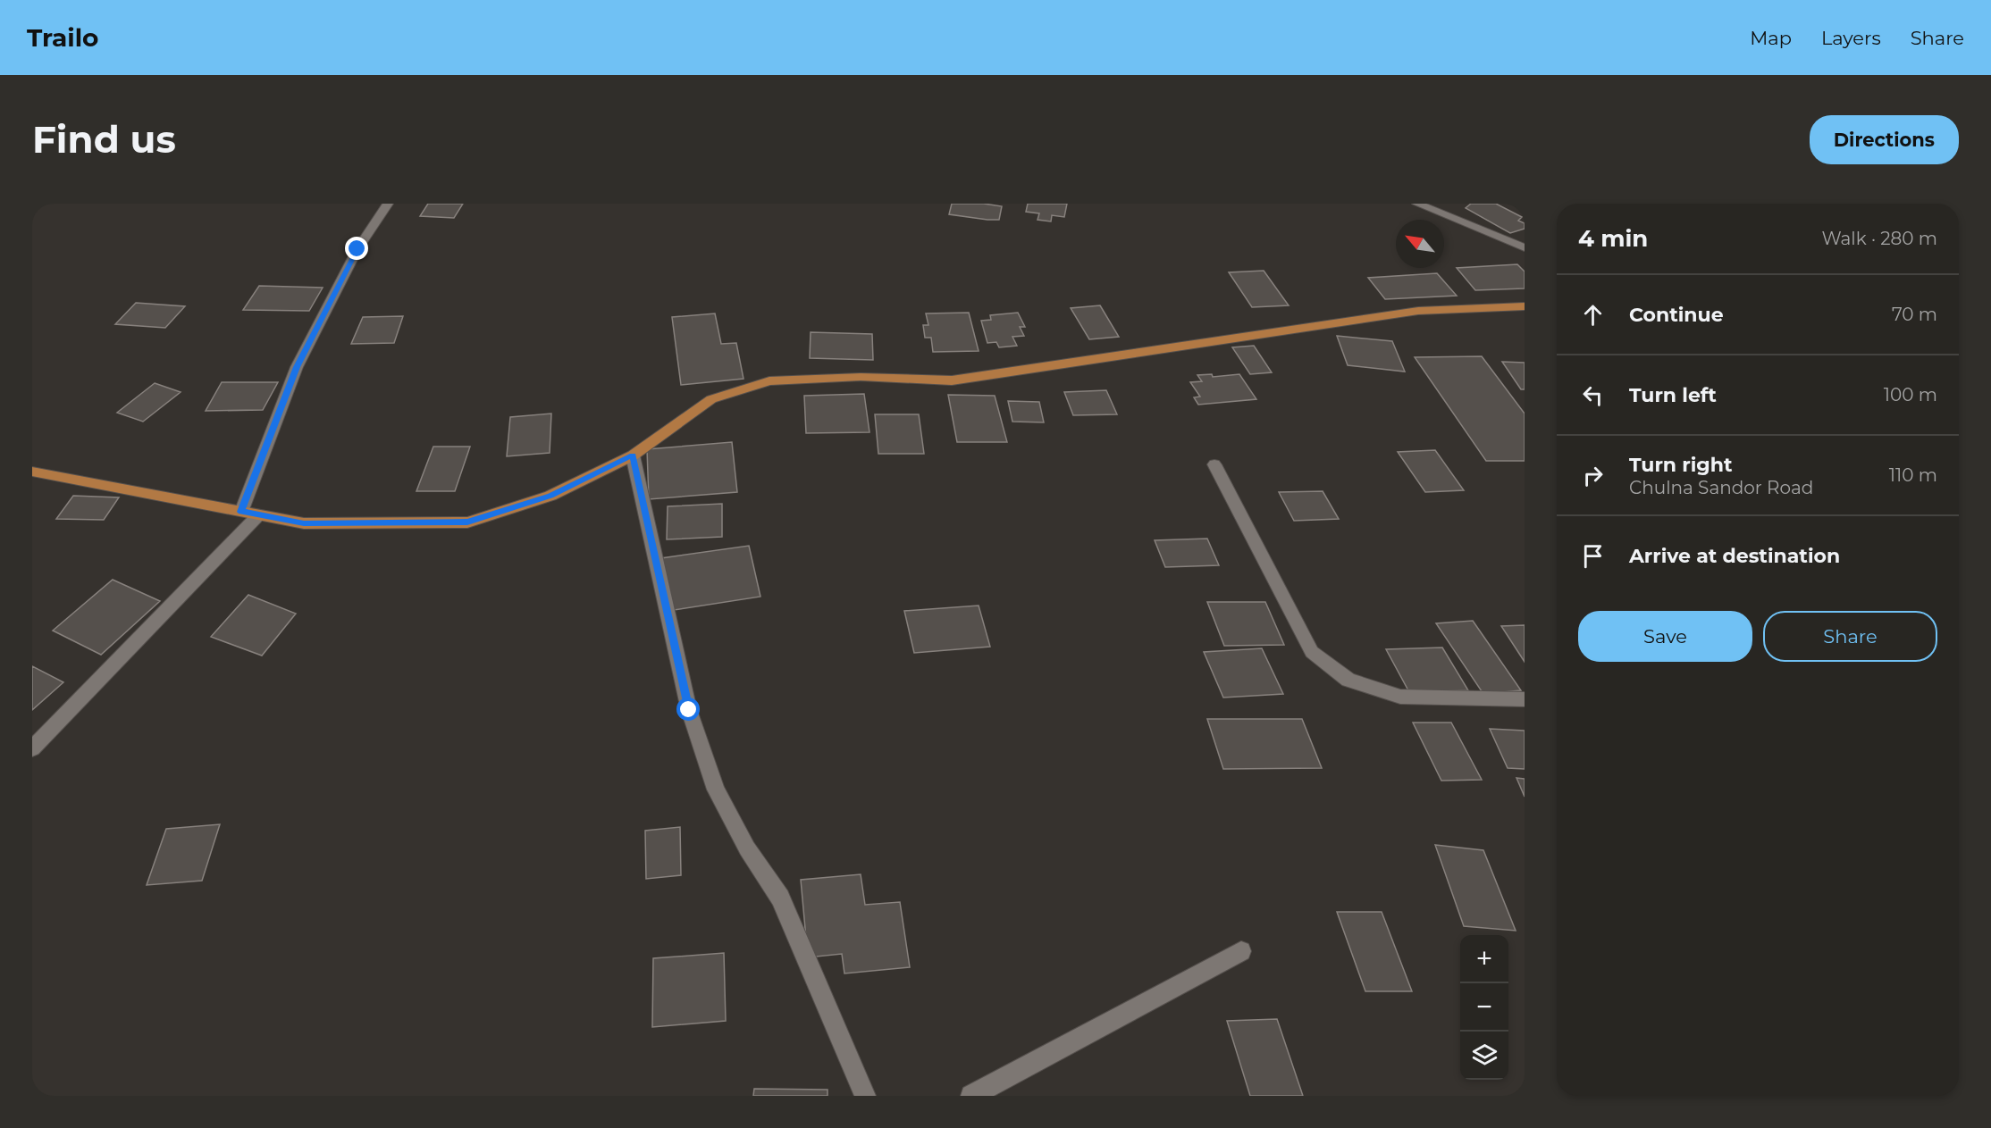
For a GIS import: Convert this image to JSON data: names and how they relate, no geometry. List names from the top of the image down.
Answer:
{
  "north": "top left",
  "page": {
    "header": "Trailo",
    "nav": ["Map", "Layers", "Share"],
    "buttons": [
      "Directions",
      ["Save", "Share"]
    ],
    "title": "Find us",
    "heading": ["4 min", "Walk · 280 m"],
    "list": [
      ["Continue", "70 m"],
      ["Turn left", "100 m"],
      ["Turn right", "Chulna Sandor Road", "110 m"],
      "Arrive at destination"
    ],
    "map_buttons": ["+", "−"]
  }
}
